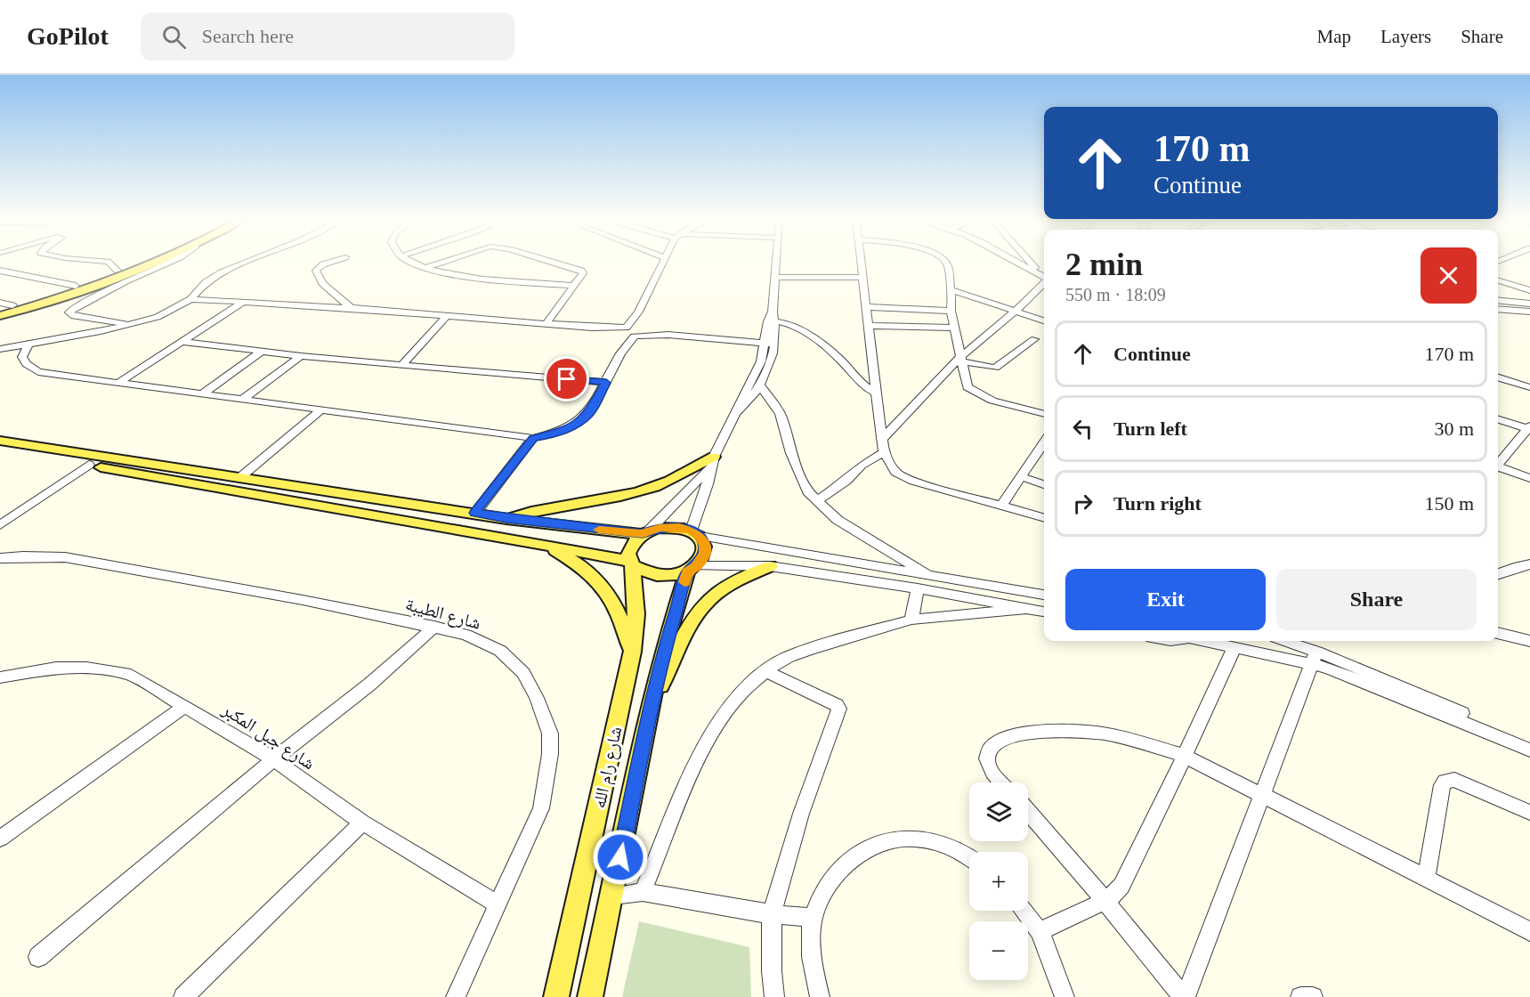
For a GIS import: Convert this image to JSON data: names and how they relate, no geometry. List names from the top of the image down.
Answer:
{
  "streets": {
    "main road": ["شارع رام الله"],
    "street": ["شارع الطيبة", "شارع جبل المكبر"]
  },
  "crossings": [
    ["شارع الطيبة", "شارع جبل المكبر"]
  ],
  "page": {
    "header": "GoPilot",
    "search": "Search here",
    "nav": ["Map", "Layers", "Share"],
    "turn": ["170 m", "Continue"],
    "heading": ["2 min", "550 m · 18:09"],
    "list": [
      {
        "name": "Continue",
        "value": "170 m"
      },
      {
        "name": "Turn left",
        "value": "30 m"
      },
      {
        "name": "Turn right",
        "value": "150 m"
      }
    ],
    "buttons": ["Exit", "Share"],
    "map_buttons": ["+", "−"]
  }
}
